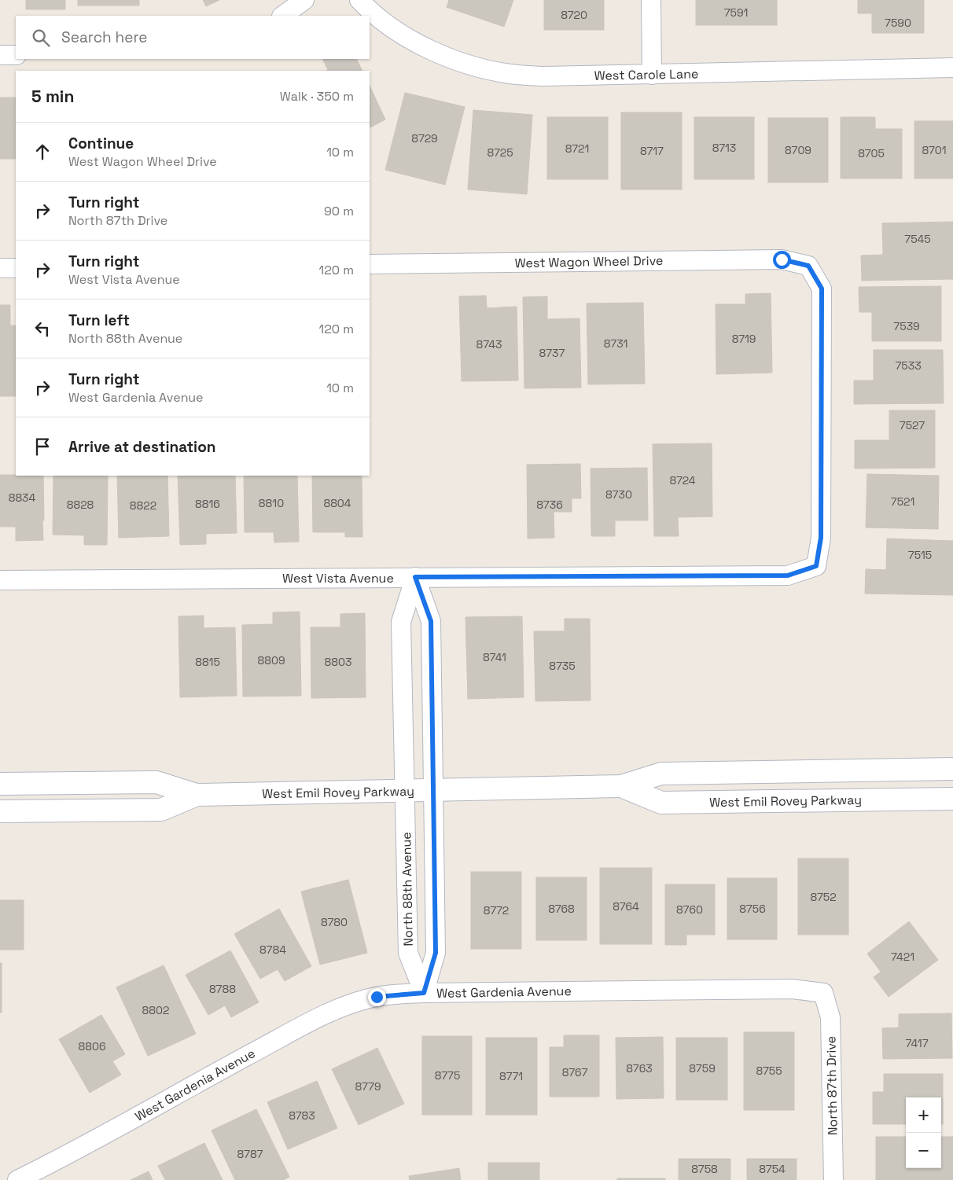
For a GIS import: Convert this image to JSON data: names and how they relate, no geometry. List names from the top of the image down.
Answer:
{
  "streets": {
    "street": [
      "West Carole Lane",
      "West Wagon Wheel Drive",
      "West Vista Avenue",
      "West Emil Rovey Parkway",
      "North 88th Avenue",
      "West Gardenia Avenue",
      "North 87th Drive"
    ]
  },
  "crossings": [
    ["West Wagon Wheel Drive", "West Vista Avenue"],
    ["West Vista Avenue", "North 88th Avenue"],
    ["West Emil Rovey Parkway", "North 88th Avenue"],
    ["North 88th Avenue", "West Gardenia Avenue"],
    ["West Gardenia Avenue", "North 87th Drive"]
  ],
  "house_numbers": [
    "7591",
    "8720",
    "7590",
    "8729",
    "8713",
    "8721",
    "8709",
    "8701",
    "8717",
    "8725",
    "8705",
    "7545",
    "7539",
    "8719",
    "8731",
    "8743",
    "8737",
    "7533",
    "7527",
    "8724",
    "8730",
    "8834",
    "7521",
    "8810",
    "8804",
    "8816",
    "8828",
    "8736",
    "8822",
    "7515",
    "8741",
    "8809",
    "8815",
    "8803",
    "8735",
    "8752",
    "8764",
    "8768",
    "8756",
    "8760",
    "8772",
    "8780",
    "8784",
    "7421",
    "8788",
    "8802",
    "7417",
    "8806",
    "8763",
    "8759",
    "8755",
    "8767",
    "8775",
    "8771",
    "8779",
    "8783",
    "8787",
    "8758",
    "8754"
  ],
  "page": {
    "search": "Search here",
    "heading": ["5 min", "Walk · 350 m"],
    "list": [
      ["Continue", "West Wagon Wheel Drive", "10 m"],
      ["Turn right", "North 87th Drive", "90 m"],
      ["Turn right", "West Vista Avenue", "120 m"],
      ["Turn left", "North 88th Avenue", "120 m"],
      ["Turn right", "West Gardenia Avenue", "10 m"],
      "Arrive at destination"
    ],
    "map_buttons": ["+", "−"]
  }
}
